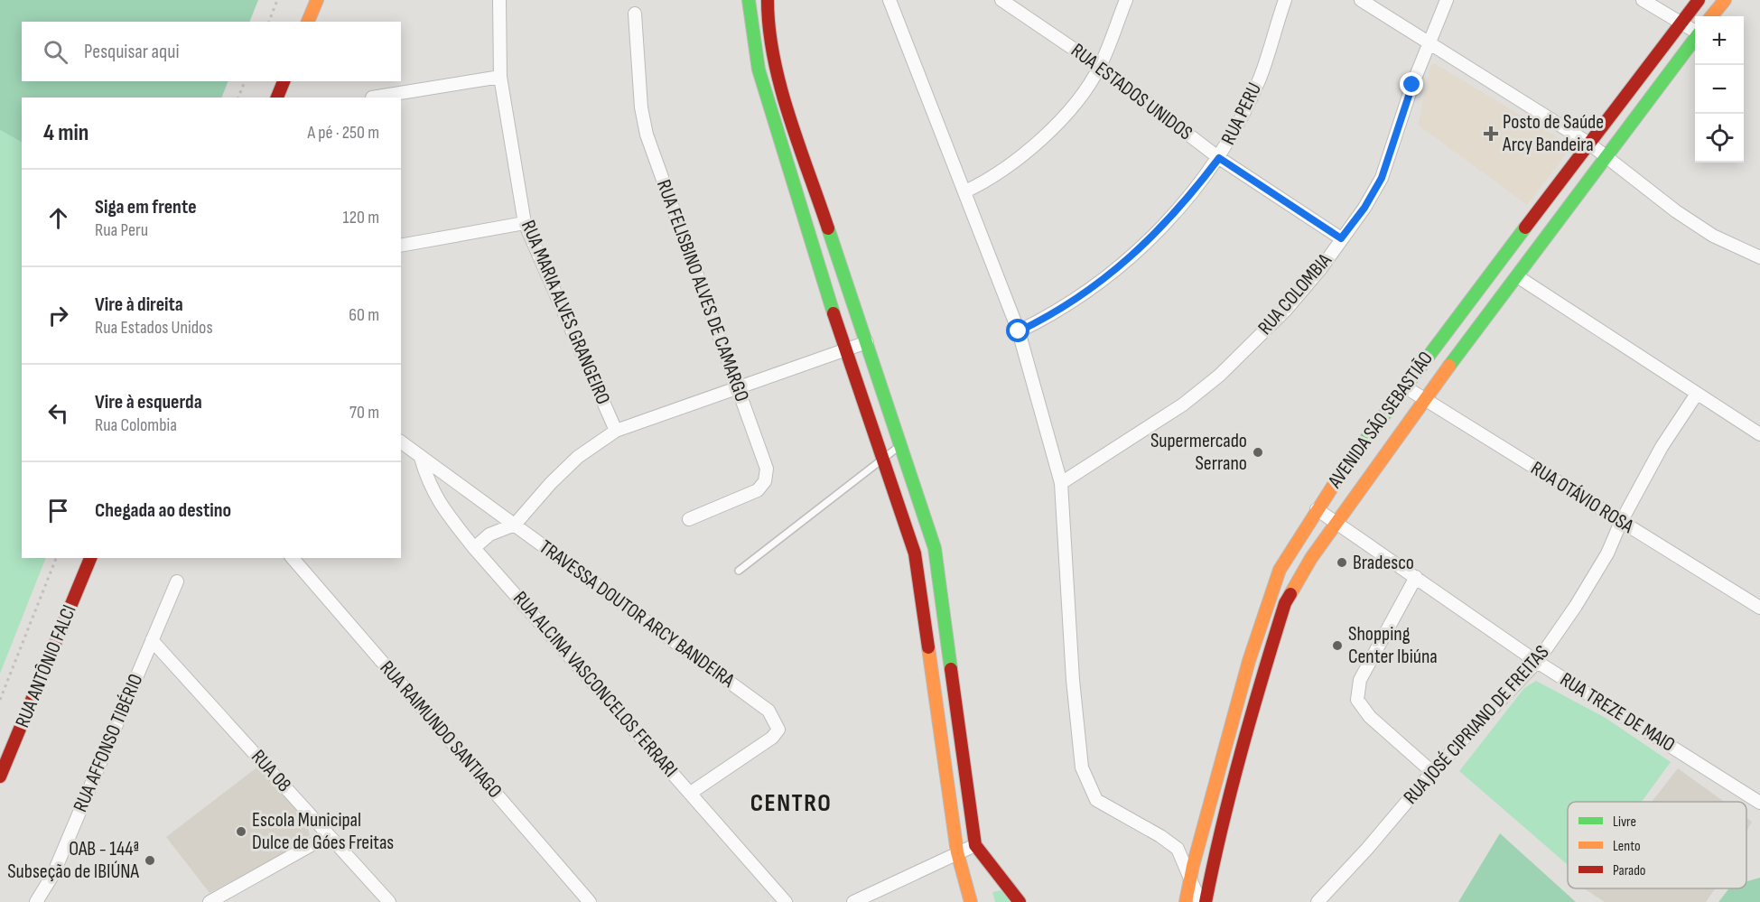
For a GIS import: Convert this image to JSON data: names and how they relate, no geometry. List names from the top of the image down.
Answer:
{
  "streets": {
    "main road": ["AVENIDA SÃO SEBASTIÃO", "RUA ANTÔNIO FALCI"],
    "street": [
      "RUA ESTADOS UNIDOS",
      "RUA PERU",
      "RUA FELISBINO ALVES DE CAMARGO",
      "RUA COLOMBIA",
      "RUA MARIA ALVES GRANGEIRO",
      "RUA OTÁVIO ROSA",
      "TRAVESSA DOUTOR ARCY BANDEIRA",
      "RUA ALCINA VASCONCELOS FERRARI",
      "RUA TREZE DE MAIO",
      "RUA JOSÉ CIPRIANO DE FREITAS",
      "RUA RAIMUNDO SANTIAGO",
      "RUA AFFONSO TIBÉRIO",
      "RUA 08"
    ]
  },
  "crossings": [
    ["RUA ESTADOS UNIDOS", "RUA PERU"],
    ["RUA ESTADOS UNIDOS", "RUA COLOMBIA"],
    ["AVENIDA SÃO SEBASTIÃO", "RUA OTÁVIO ROSA"],
    ["AVENIDA SÃO SEBASTIÃO", "RUA TREZE DE MAIO"],
    ["RUA OTÁVIO ROSA", "RUA JOSÉ CIPRIANO DE FREITAS"],
    ["TRAVESSA DOUTOR ARCY BANDEIRA", "RUA ALCINA VASCONCELOS FERRARI"],
    ["RUA TREZE DE MAIO", "RUA JOSÉ CIPRIANO DE FREITAS"],
    ["RUA AFFONSO TIBÉRIO", "RUA 08"]
  ],
  "districts": ["CENTRO"],
  "places": {
    "health": ["Posto de Saúde Arcy Bandeira"],
    "other": [
      "Supermercado Serrano",
      "Bradesco",
      "Shopping Center Ibiúna",
      "Escola Municipal Dulce de Góes Freitas",
      "OAB - 144ª Subseção de IBIÚNA"
    ]
  },
  "legend": ["Livre", "Lento", "Parado"],
  "page": {
    "map_buttons": ["+", "−"],
    "search": "Pesquisar aqui",
    "heading": ["4 min", "A pé · 250 m"],
    "list": [
      ["Siga em frente", "Rua Peru", "120 m"],
      ["Vire à direita", "Rua Estados Unidos", "60 m"],
      ["Vire à esquerda", "Rua Colombia", "70 m"],
      "Chegada ao destino"
    ]
  }
}
